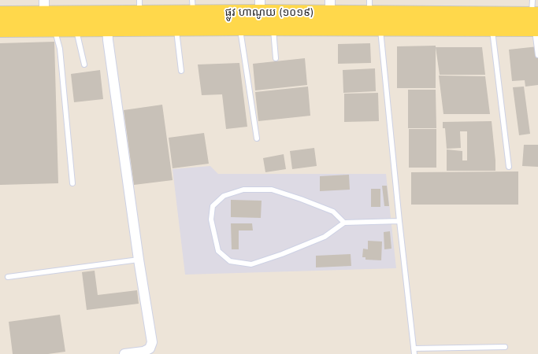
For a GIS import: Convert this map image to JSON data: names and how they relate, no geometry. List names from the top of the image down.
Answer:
{
  "streets": {
    "main road": ["ផ្លូវ ហាណូយ (១០១៩)"]
  }
}
